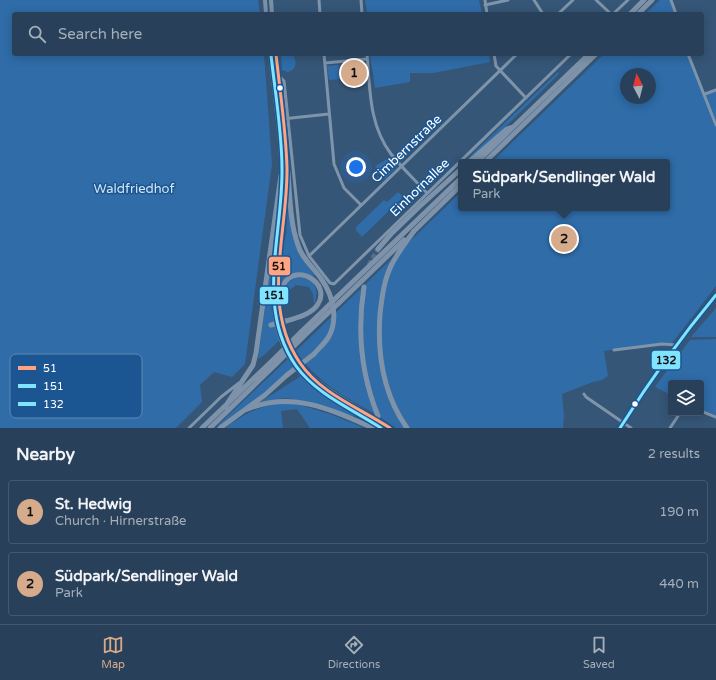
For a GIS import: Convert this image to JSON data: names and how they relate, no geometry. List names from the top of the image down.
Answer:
{
  "streets": {
    "street": ["Cimbernstraße", "Einhornallee"]
  },
  "crossings": [
    ["Cimbernstraße", "Einhornallee"]
  ],
  "parks": ["Waldfriedhof"],
  "lines": ["transit line 51", "transit line 151", "transit line 132"],
  "legend": ["51", "151", "132"],
  "north": "top",
  "page": {
    "search": "Search here",
    "pins": ["1", "2"],
    "popup": ["Südpark/Sendlinger Wald", "Park"],
    "heading": ["Nearby", "2 results"],
    "list": [
      {
        "mark": "1",
        "name": "St. Hedwig",
        "note": "Church · Hirnerstraße",
        "value": "190 m"
      },
      {
        "mark": "2",
        "name": "Südpark/Sendlinger Wald",
        "note": "Park",
        "value": "440 m"
      }
    ],
    "nav": ["Map", "Directions", "Saved"]
  }
}
